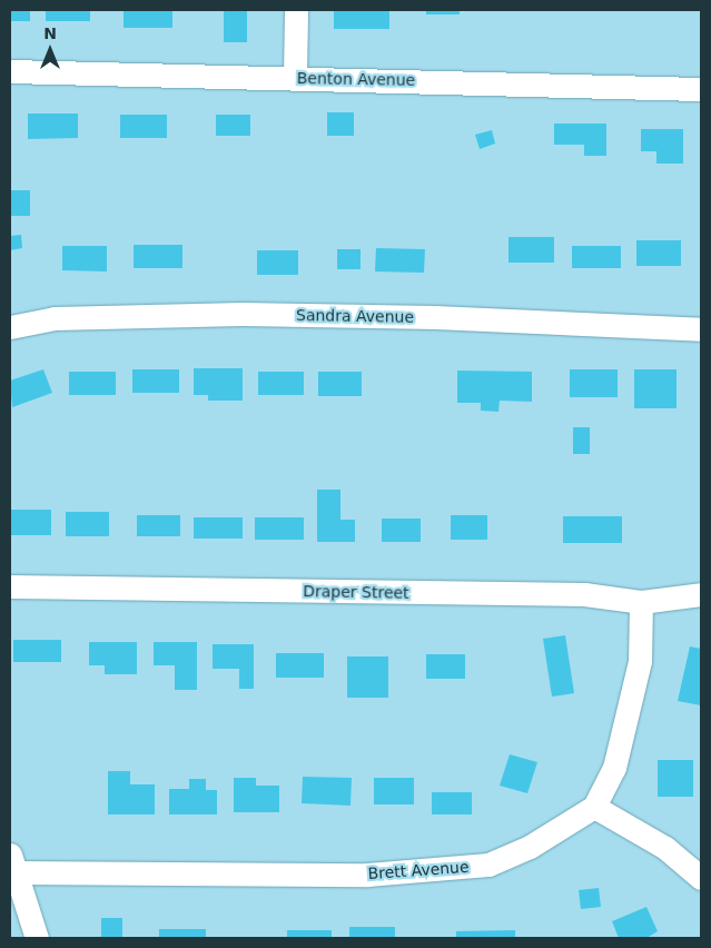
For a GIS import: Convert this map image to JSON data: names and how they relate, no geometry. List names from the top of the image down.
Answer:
{
  "streets": {
    "street": [
      "Benton Avenue",
      "Sandra Avenue",
      "Draper Street",
      "Brett Avenue"
    ]
  },
  "north": "top"
}
